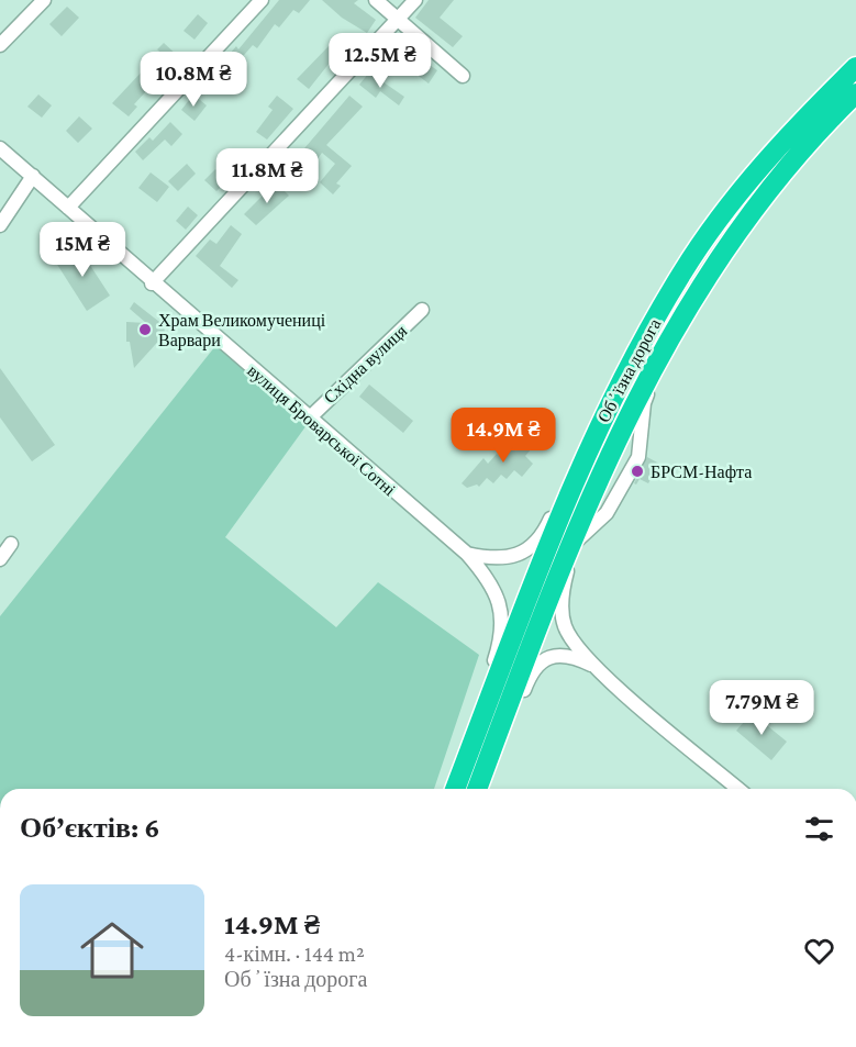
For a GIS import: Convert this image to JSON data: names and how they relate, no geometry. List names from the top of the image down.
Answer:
{
  "streets": {
    "highway": ["Обʼїзна дорога"],
    "street": ["Східна вулиця", "вулиця Броварської Сотні"]
  },
  "crossings": [
    ["Східна вулиця", "вулиця Броварської Сотні"]
  ],
  "places": ["Храм Великомучениці Варвари", "БРСМ-Нафта"],
  "page": {
    "price": [
      "12.5M ₴",
      "10.8M ₴",
      "11.8M ₴",
      "15M ₴",
      "14.9M ₴",
      "7.79M ₴"
    ],
    "heading": "Об’єктів: 6",
    "list": [
      {
        "name": "14.9M ₴",
        "note": "4-кімн. · 144 m² · Обʼїзна дорога"
      }
    ]
  }
}
